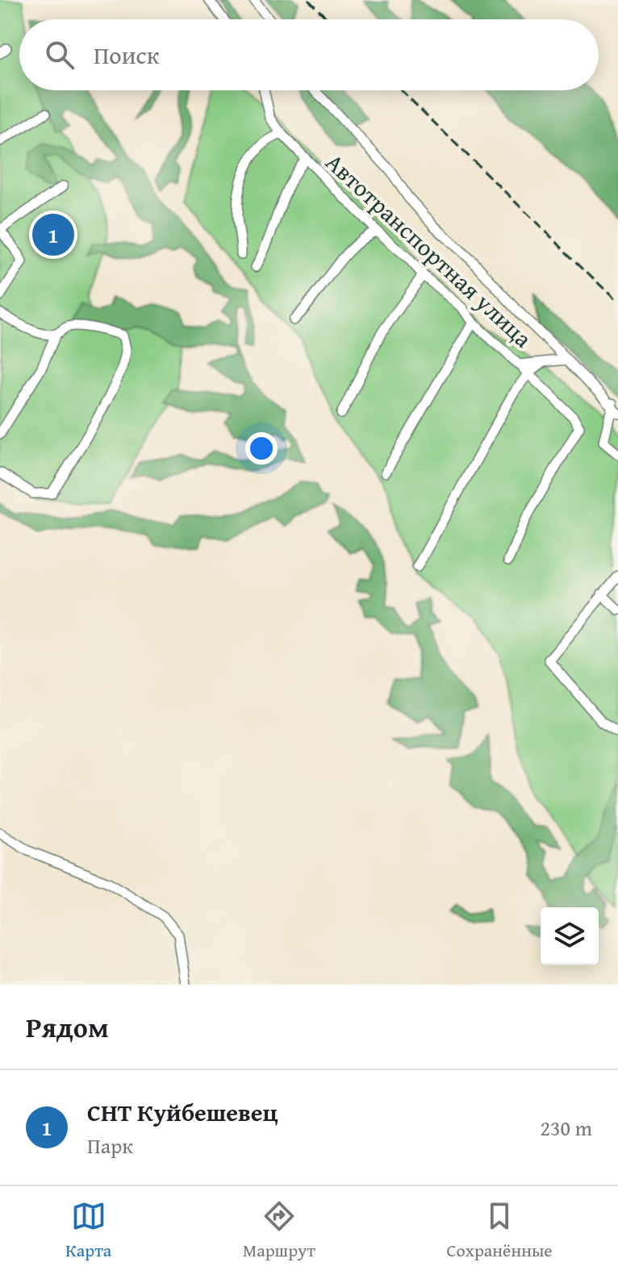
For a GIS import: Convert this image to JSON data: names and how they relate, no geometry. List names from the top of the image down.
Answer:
{
  "streets": {
    "street": ["Автотранспортная улица"]
  },
  "page": {
    "search": "Поиск",
    "pins": "1",
    "heading": "Рядом",
    "list": [
      {
        "mark": "1",
        "name": "СНТ Куйбешевец",
        "note": "Парк",
        "value": "230 m"
      }
    ],
    "nav": ["Карта", "Маршрут", "Сохранённые"]
  }
}
